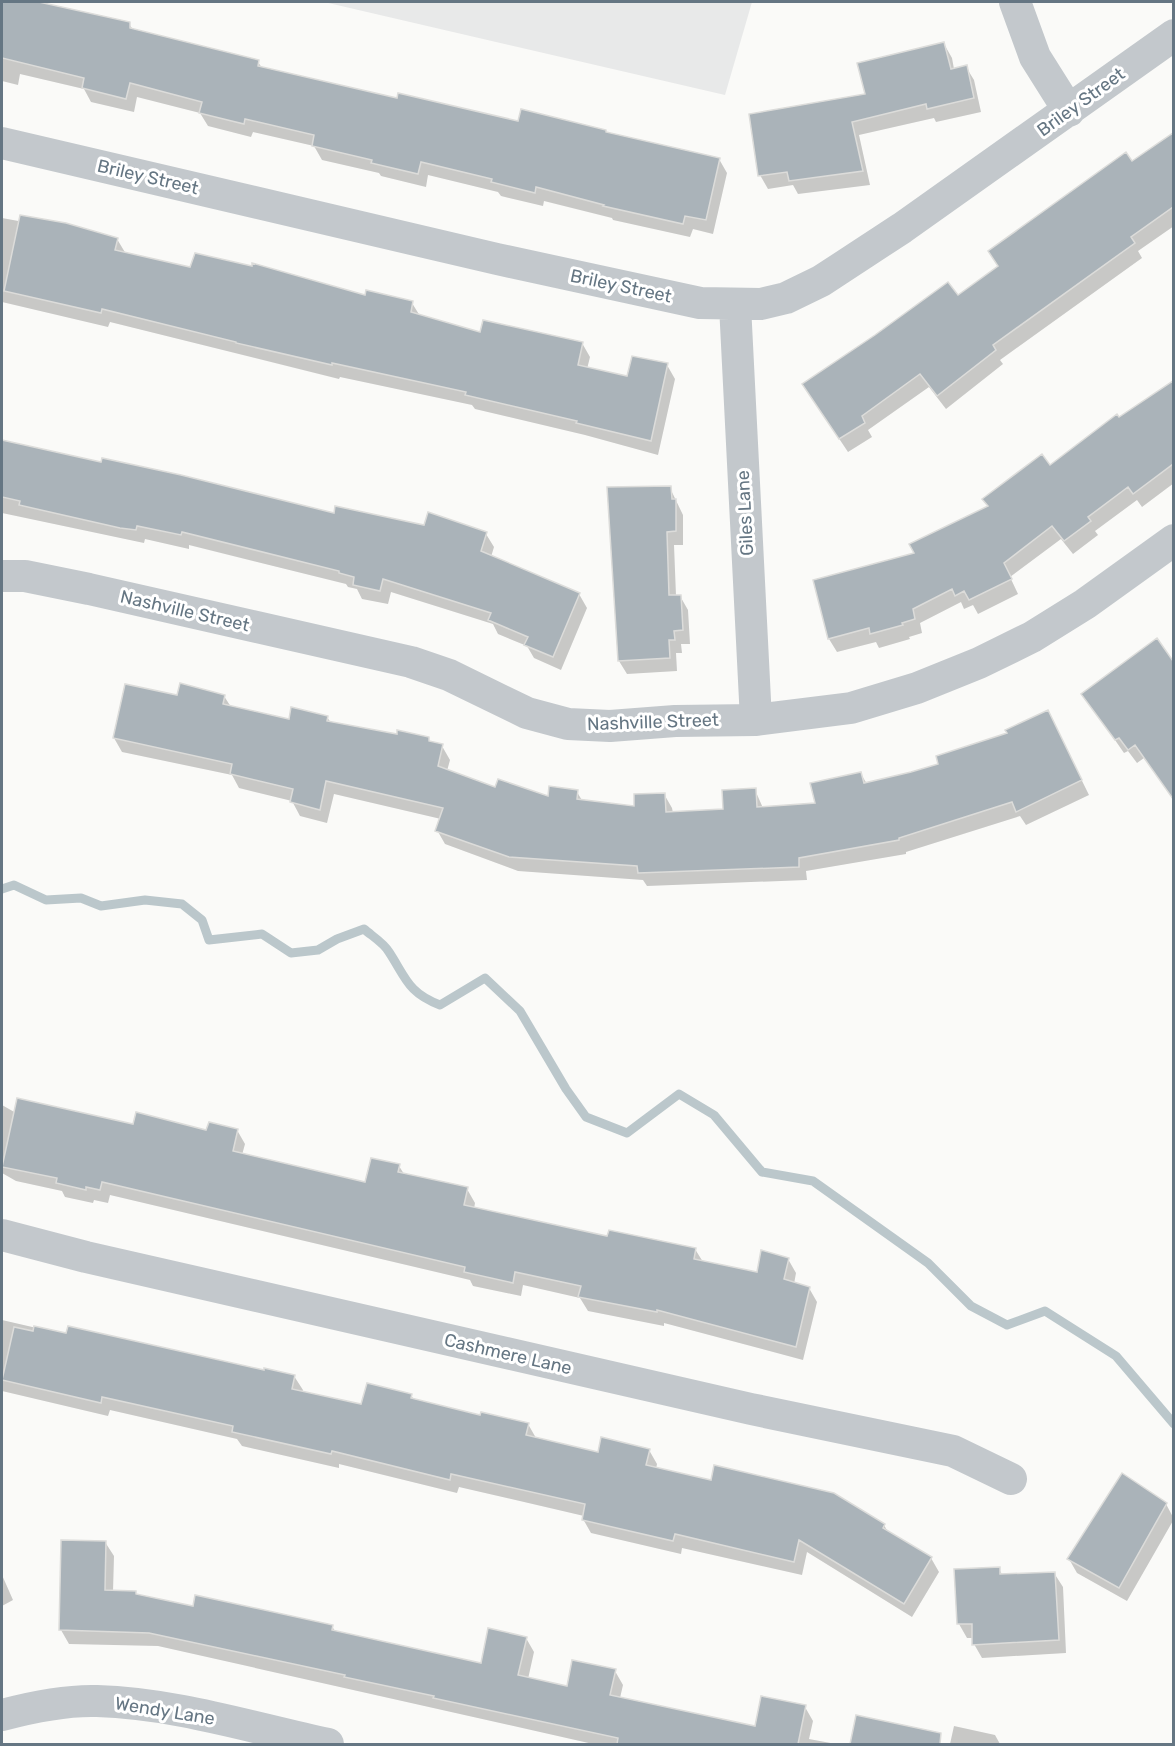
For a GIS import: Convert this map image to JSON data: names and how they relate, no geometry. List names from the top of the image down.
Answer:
{
  "streets": {
    "street": [
      "Briley Street",
      "Giles Lane",
      "Nashville Street",
      "Cashmere Lane",
      "Wendy Lane"
    ]
  },
  "crossings": [
    ["Briley Street", "Giles Lane"],
    ["Giles Lane", "Nashville Street"]
  ]
}
